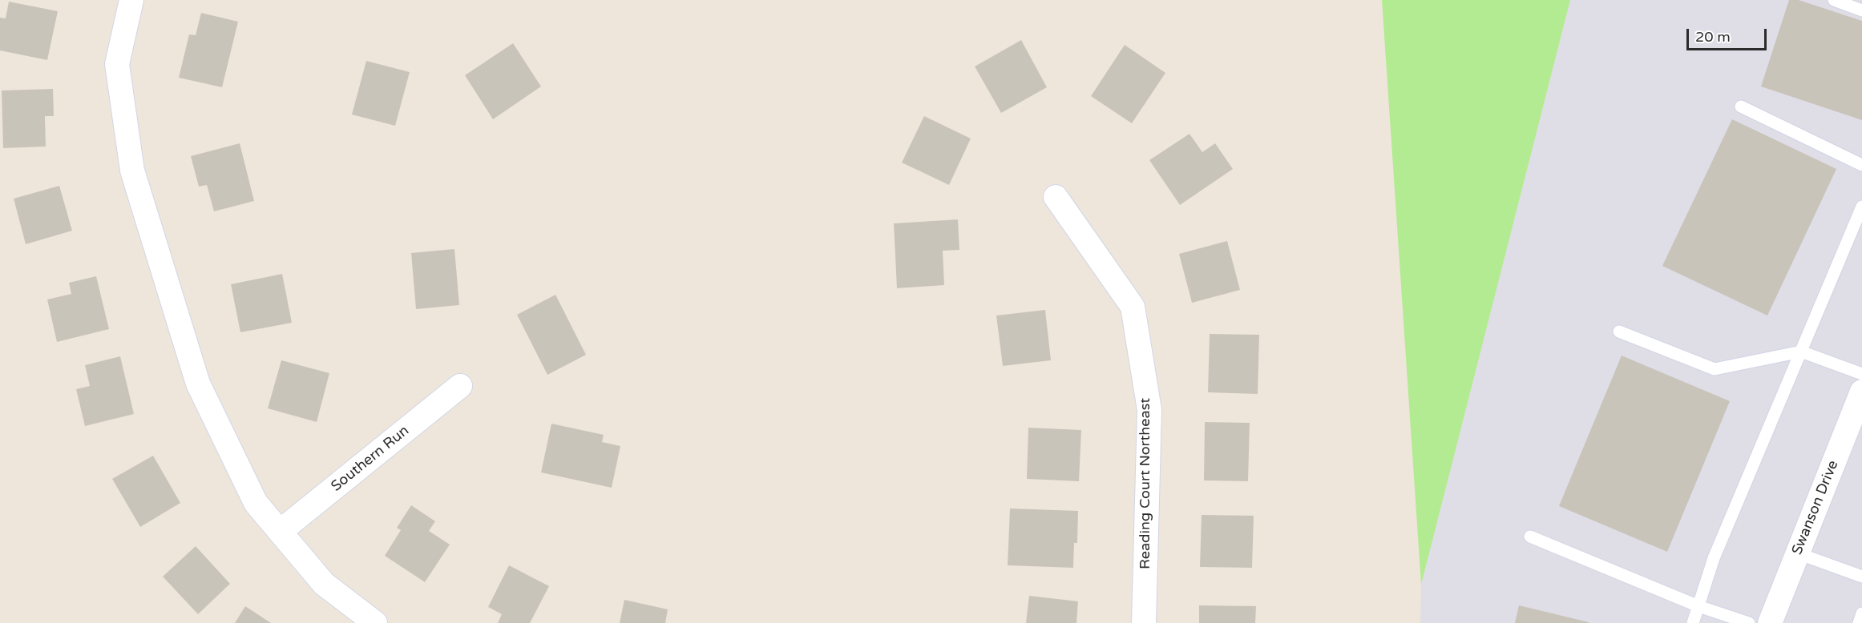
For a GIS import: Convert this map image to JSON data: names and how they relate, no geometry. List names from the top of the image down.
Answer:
{
  "streets": {
    "street": ["Southern Run", "Reading Court Northeast", "Swanson Drive"]
  },
  "scale_bar": "20 m"
}
